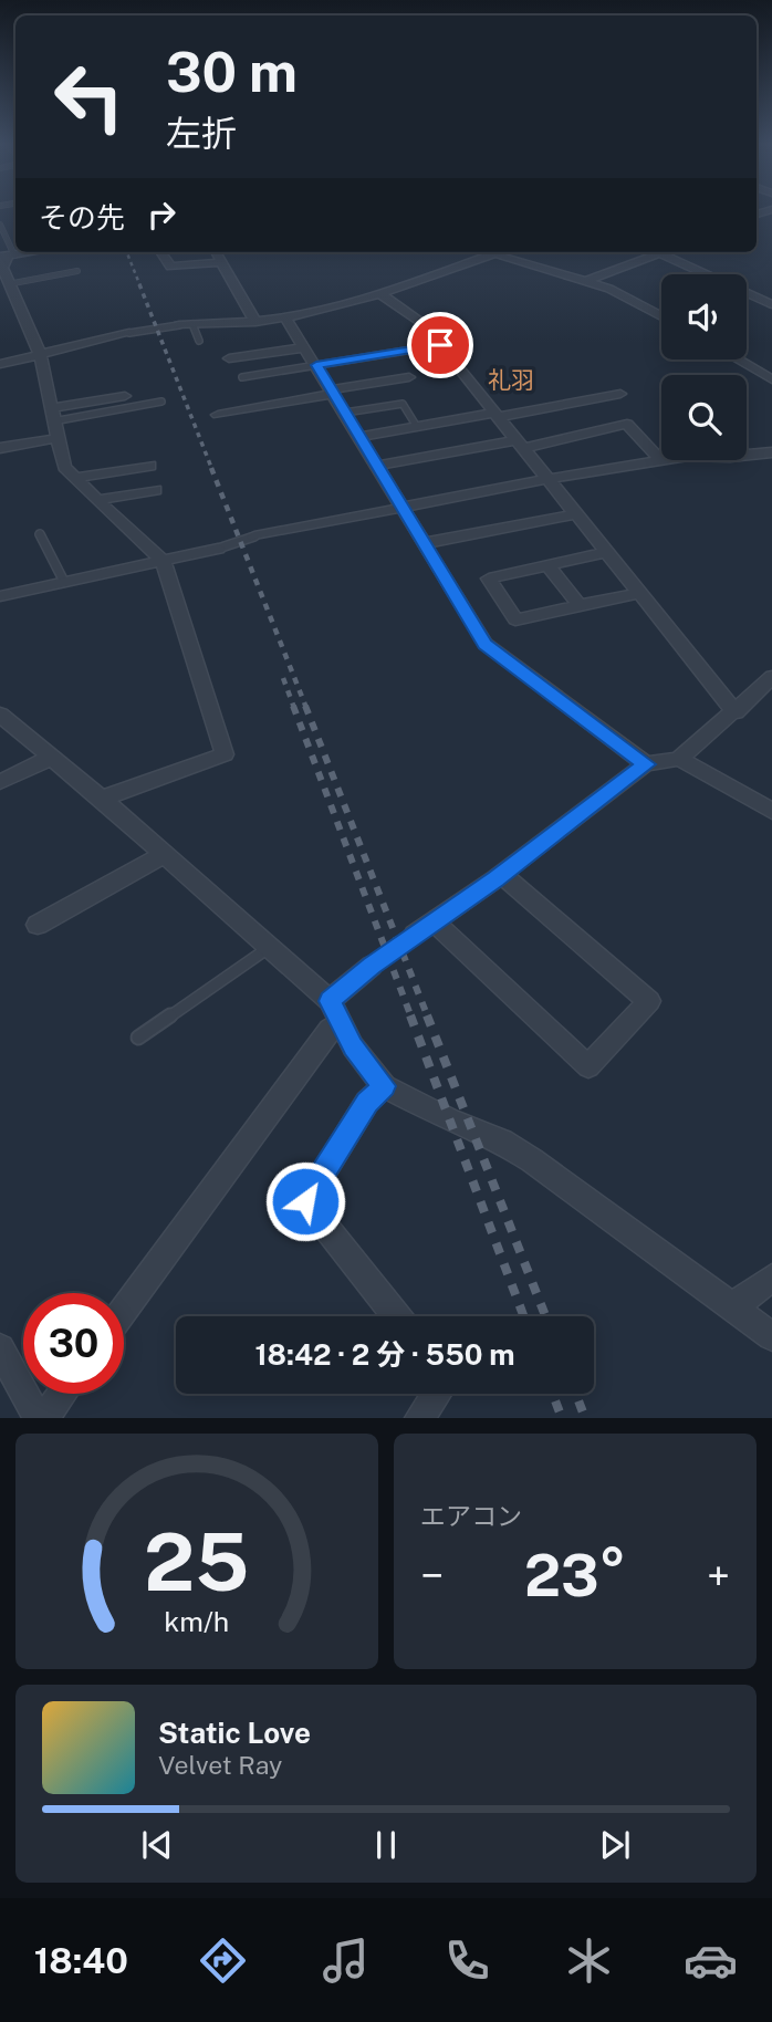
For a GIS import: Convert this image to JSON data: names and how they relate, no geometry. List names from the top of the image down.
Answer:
{
  "districts": ["礼羽"],
  "page": {
    "turn": ["30 m", "左折"],
    "then": "その先",
    "limit": "30",
    "trip": "18:42 · 2 分 · 550 m",
    "tile": "エアコン",
    "heat": ["−", "23°", "+"],
    "song": ["Static Love", "Velvet Ray"],
    "tabs": "18:40",
    "gauge": ["25", "km/h"]
  }
}
